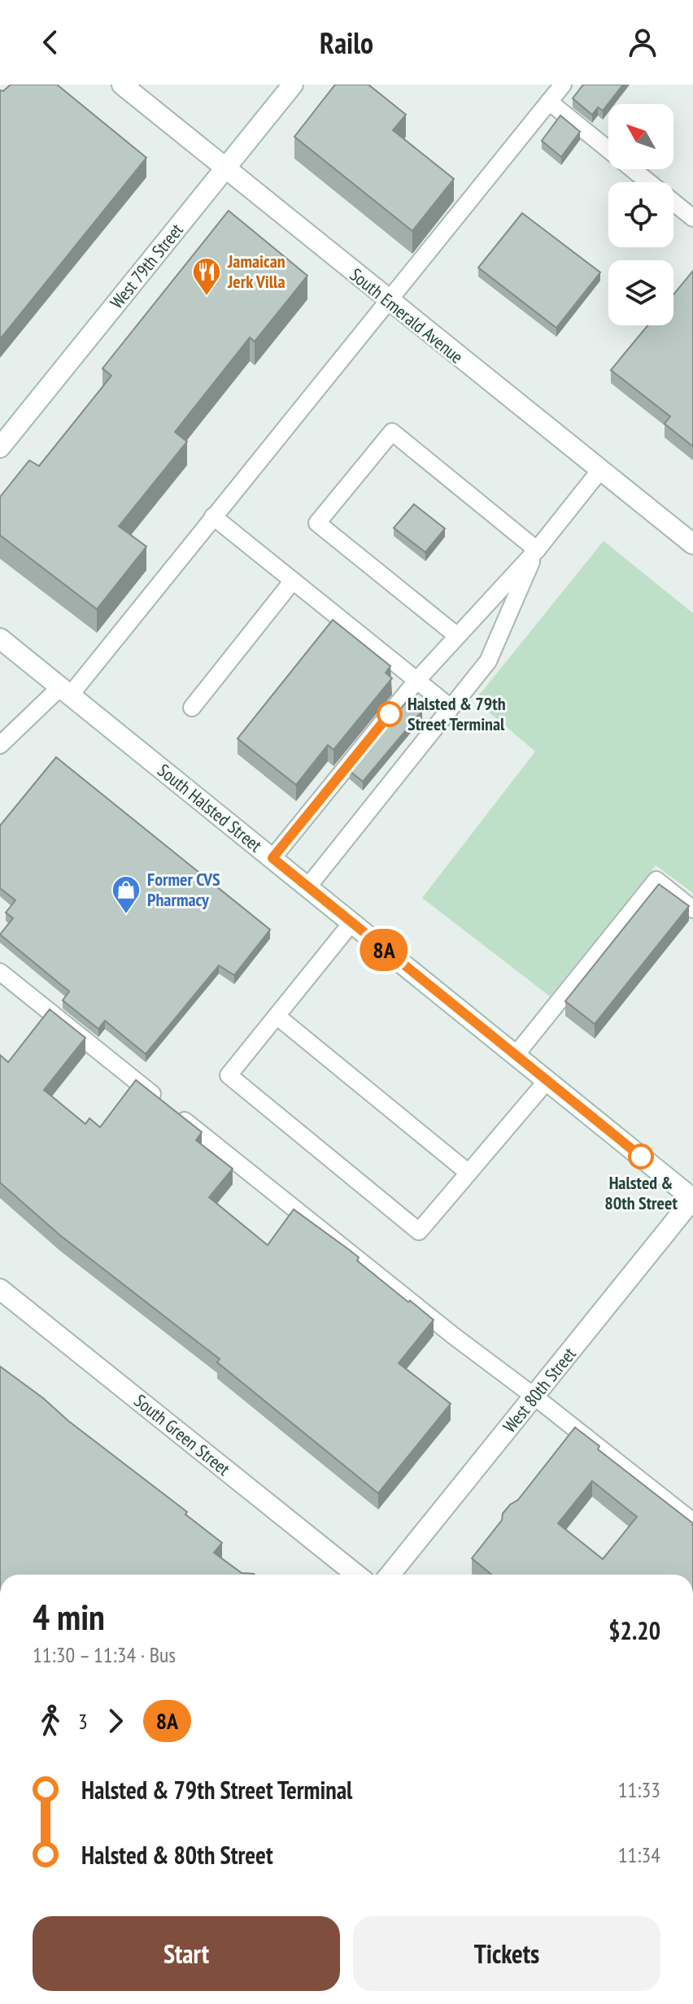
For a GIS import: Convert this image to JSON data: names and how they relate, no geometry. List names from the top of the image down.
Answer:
{
  "streets": {
    "street": [
      "West 79th Street",
      "South Emerald Avenue",
      "South Halsted Street",
      "West 80th Street",
      "South Green Street"
    ]
  },
  "crossings": [
    ["West 79th Street", "South Emerald Avenue"],
    ["South Halsted Street", "West 80th Street"]
  ],
  "places": {
    "restaurant": ["Jamaican Jerk Villa"],
    "other": ["Halsted & 79th Street Terminal", "Halsted & 80th Street"],
    "shop": ["Former CVS Pharmacy"]
  },
  "lines": ["bus line 8A"],
  "north": "top left",
  "page": {
    "header": "Railo",
    "on_map": "8A",
    "heading": ["4 min", "11:30 – 11:34 · Bus", "$2.20"],
    "legs": ["3", "8A"],
    "list": [
      {
        "name": "Halsted & 79th Street Terminal",
        "value": "11:33"
      },
      {
        "name": "Halsted & 80th Street",
        "value": "11:34"
      }
    ],
    "buttons": ["Start", "Tickets"]
  }
}
